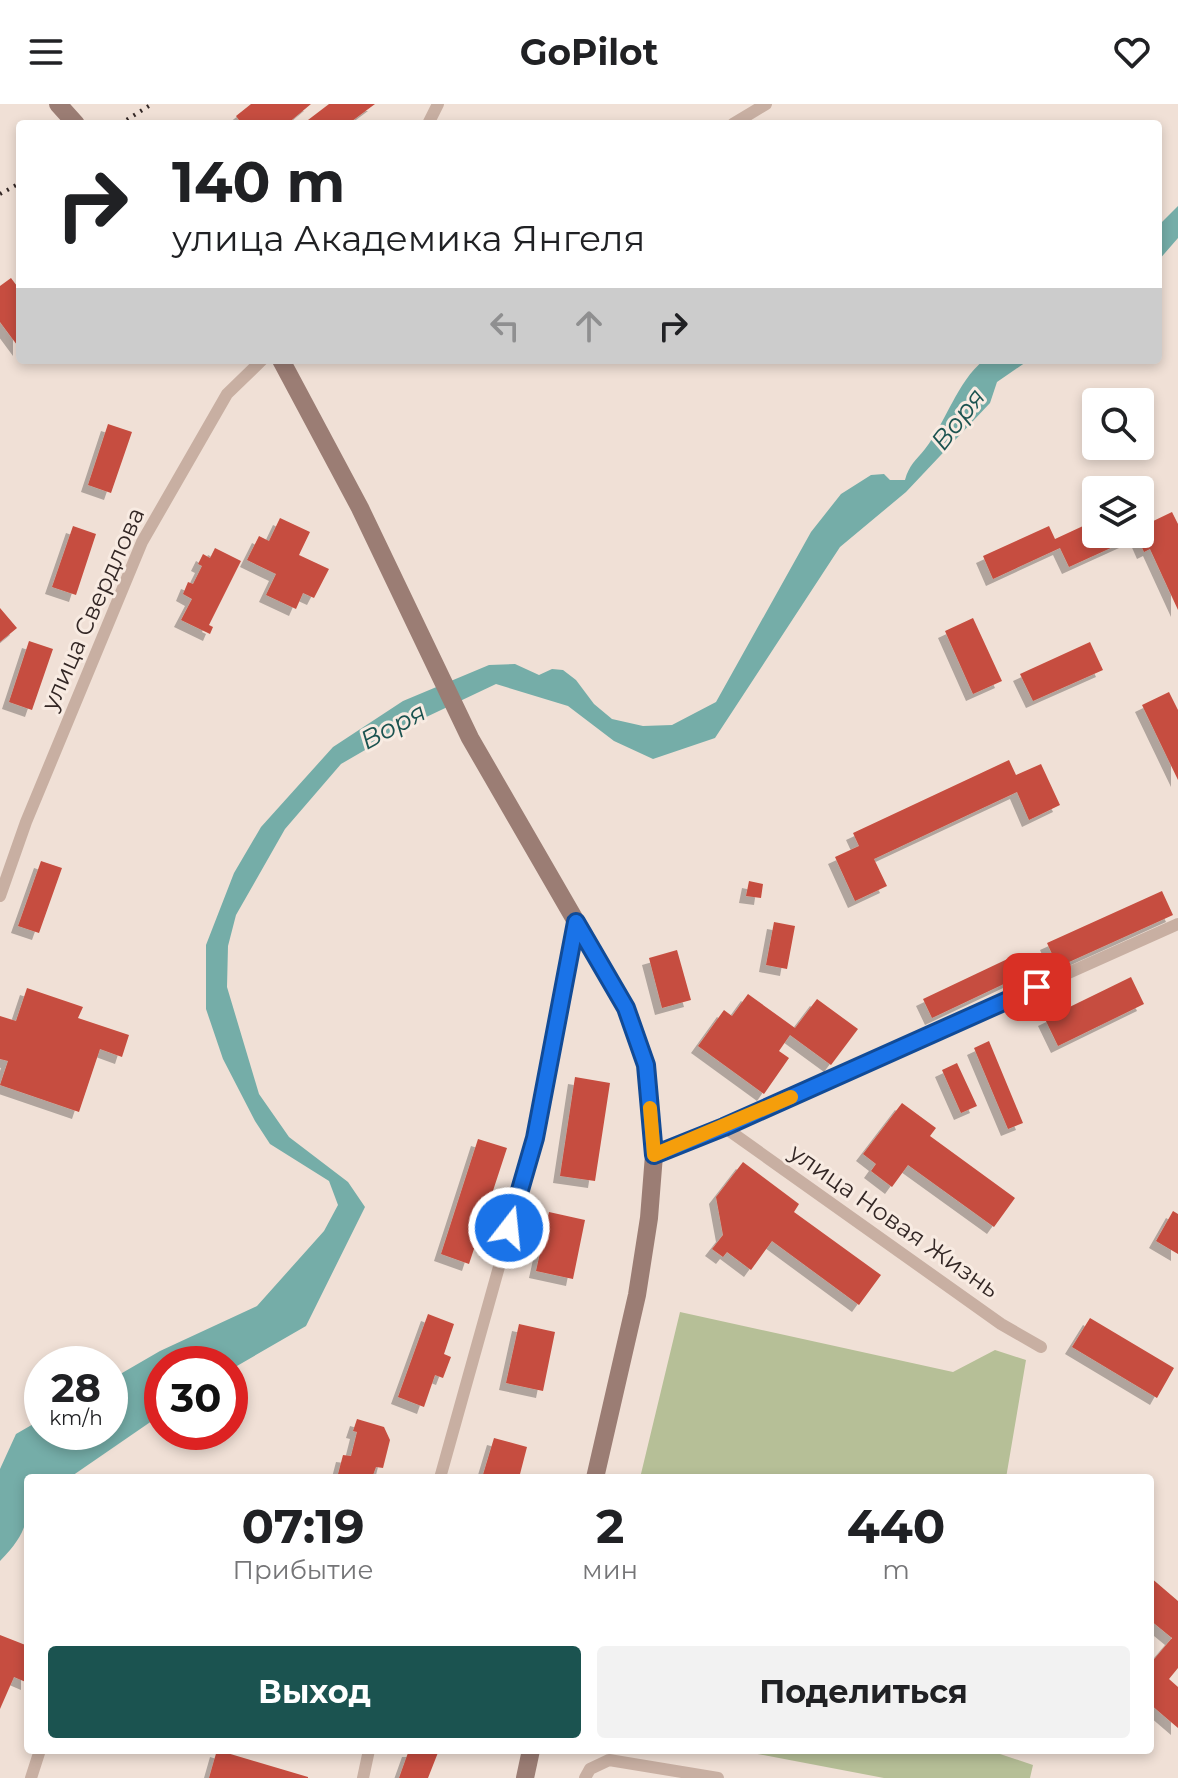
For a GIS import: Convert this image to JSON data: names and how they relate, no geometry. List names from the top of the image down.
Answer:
{
  "streets": {
    "street": ["улица Свердлова", "улица Новая Жизнь"]
  },
  "water": ["Воря"],
  "page": {
    "header": "GoPilot",
    "turn": ["140 m", "улица Академика Янгеля"],
    "speed": "28 km/h",
    "limit": "30",
    "eta": [
      "07:19",
      "Прибытие",
      "2",
      "мин",
      "440",
      "m"
    ],
    "buttons": ["Выход", "Поделиться"]
  }
}
